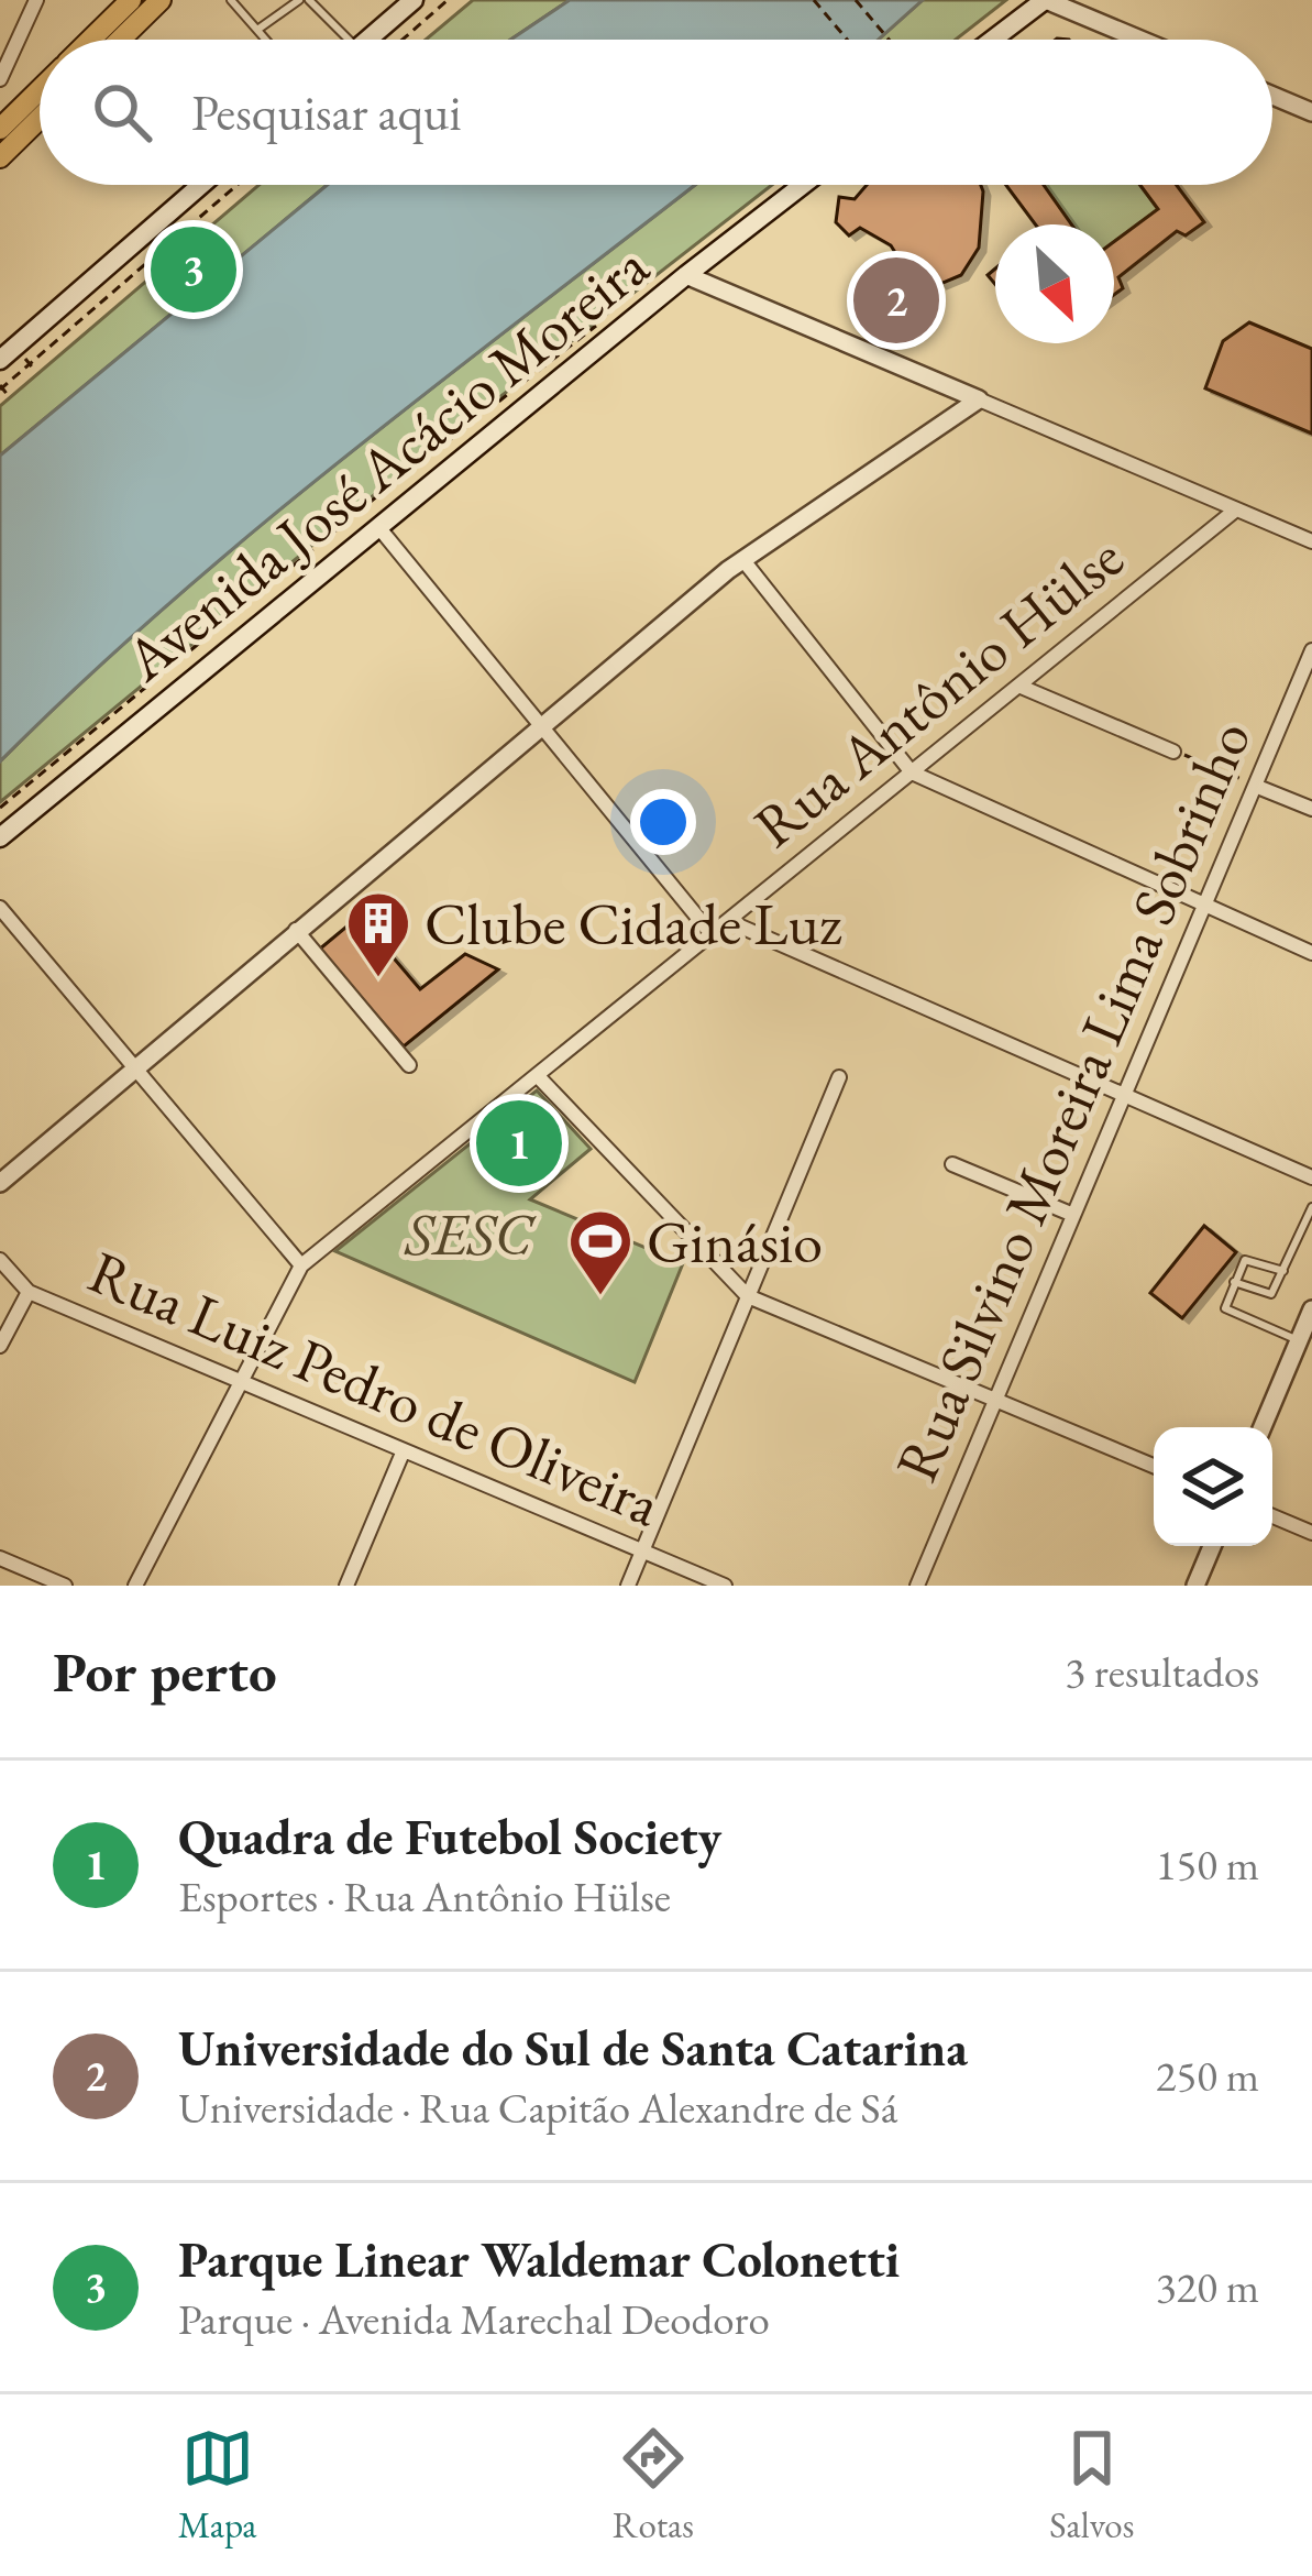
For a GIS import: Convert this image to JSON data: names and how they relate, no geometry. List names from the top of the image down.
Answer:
{
  "streets": {
    "main road": ["Avenida José Acácio Moreira"],
    "street": ["Rua Antônio Hülse", "Rua Silvino Moreira Lima Sobrinho", "Rua Luiz Pedro de Oliveira"]
  },
  "crossings": [
    ["Rua Antônio Hülse", "Rua Luiz Pedro de Oliveira"]
  ],
  "parks": ["SESC"],
  "places": {
    "building": ["Clube Cidade Luz"],
    "sports": ["Ginásio"]
  },
  "north": "bottom right",
  "page": {
    "search": "Pesquisar aqui",
    "pins": ["3", "2", "1"],
    "heading": ["Por perto", "3 resultados"],
    "list": [
      {
        "mark": "1",
        "name": "Quadra de Futebol Society",
        "note": "Esportes · Rua Antônio Hülse",
        "value": "150 m"
      },
      {
        "mark": "2",
        "name": "Universidade do Sul de Santa Catarina",
        "note": "Universidade · Rua Capitão Alexandre de Sá",
        "value": "250 m"
      },
      {
        "mark": "3",
        "name": "Parque Linear Waldemar Colonetti",
        "note": "Parque · Avenida Marechal Deodoro",
        "value": "320 m"
      }
    ],
    "nav": ["Mapa", "Rotas", "Salvos"]
  }
}
